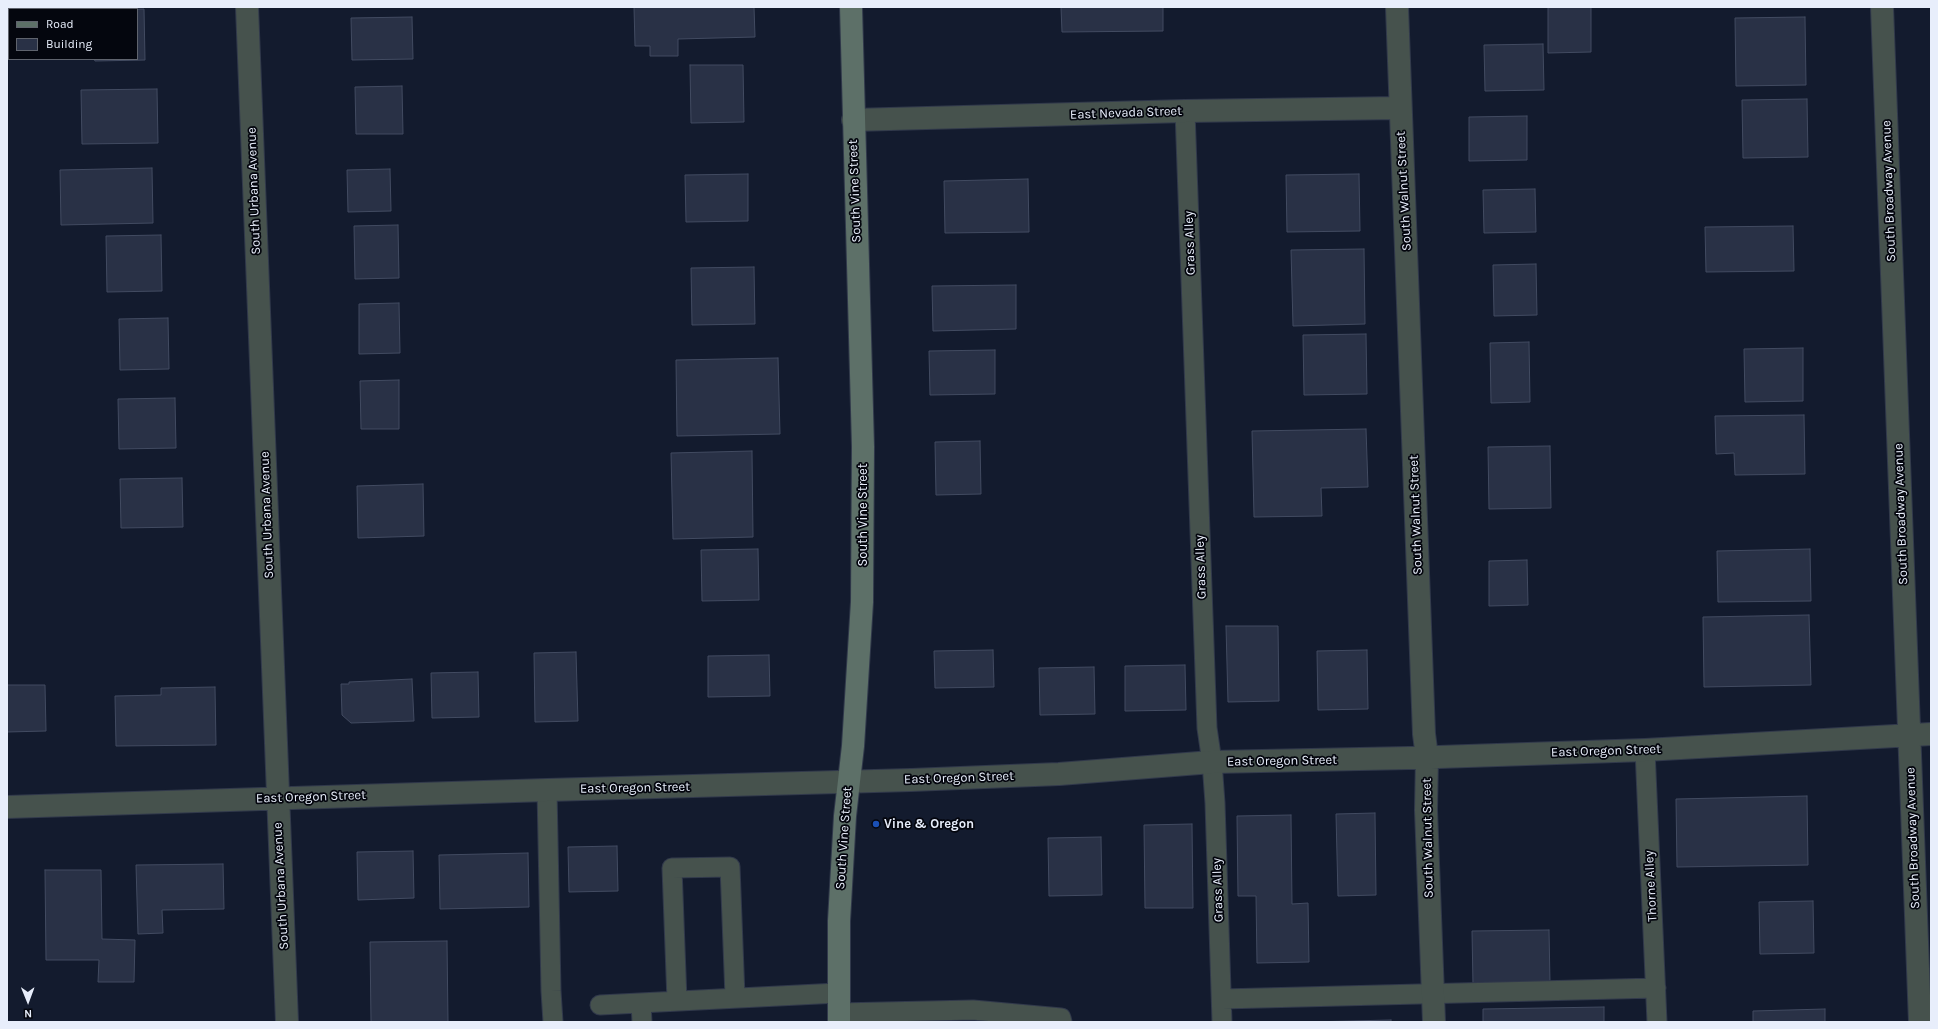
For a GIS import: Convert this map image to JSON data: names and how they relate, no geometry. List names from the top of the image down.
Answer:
{
  "streets": {
    "main road": ["South Vine Street"],
    "street": [
      "East Nevada Street",
      "South Urbana Avenue",
      "South Walnut Street",
      "South Broadway Avenue",
      "East Oregon Street"
    ],
    "lane": ["Grass Alley", "Thorne Alley"]
  },
  "crossings": [
    ["East Nevada Street", "South Vine Street"],
    ["East Nevada Street", "South Walnut Street"],
    ["East Nevada Street", "Grass Alley"],
    ["South Urbana Avenue", "East Oregon Street"],
    ["South Vine Street", "East Oregon Street"],
    ["South Walnut Street", "East Oregon Street"],
    ["South Broadway Avenue", "East Oregon Street"],
    ["Grass Alley", "East Oregon Street"],
    ["East Oregon Street", "Thorne Alley"]
  ],
  "places": ["Vine & Oregon"],
  "legend": ["Road", "Building"],
  "north": "bottom"
}
